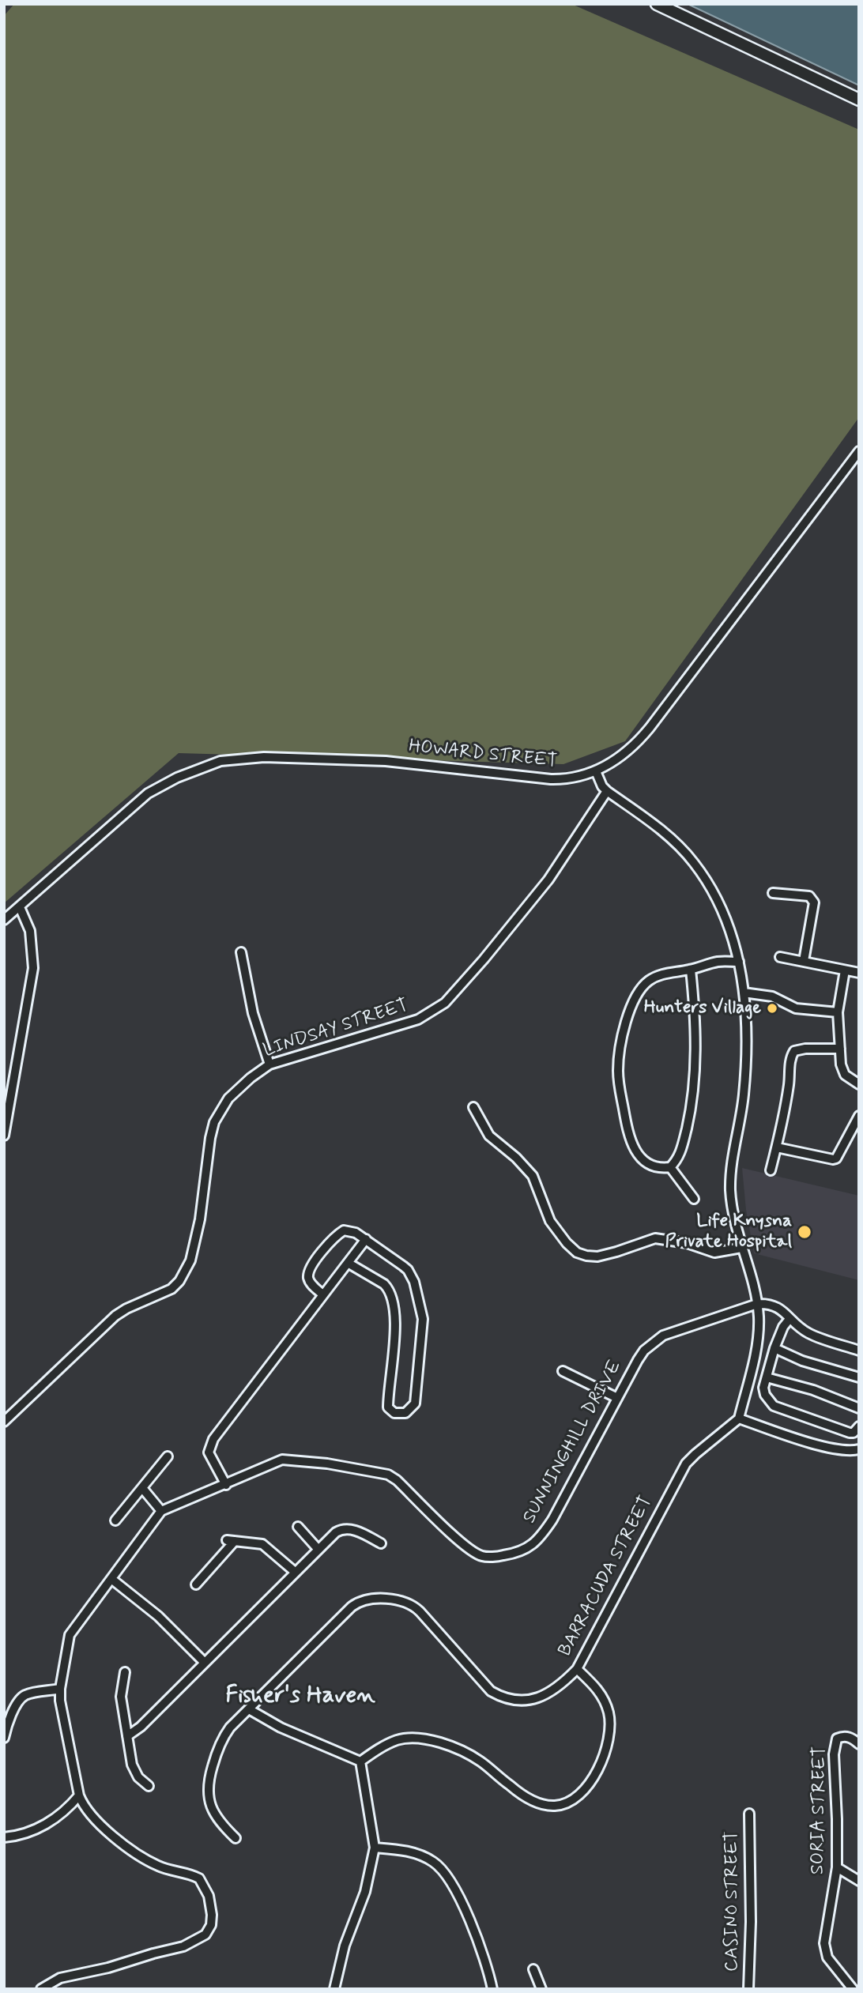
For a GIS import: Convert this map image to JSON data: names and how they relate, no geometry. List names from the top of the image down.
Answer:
{
  "streets": {
    "street": [
      "HOWARD STREET",
      "LINDSAY STREET",
      "SUNNINGHILL DRIVE",
      "BARRACUDA STREET",
      "SORIA STREET",
      "CASINO STREET"
    ]
  },
  "districts": ["Fisher's Haven"],
  "places": ["Hunters Village", "Life Knysna Private Hospital"]
}
